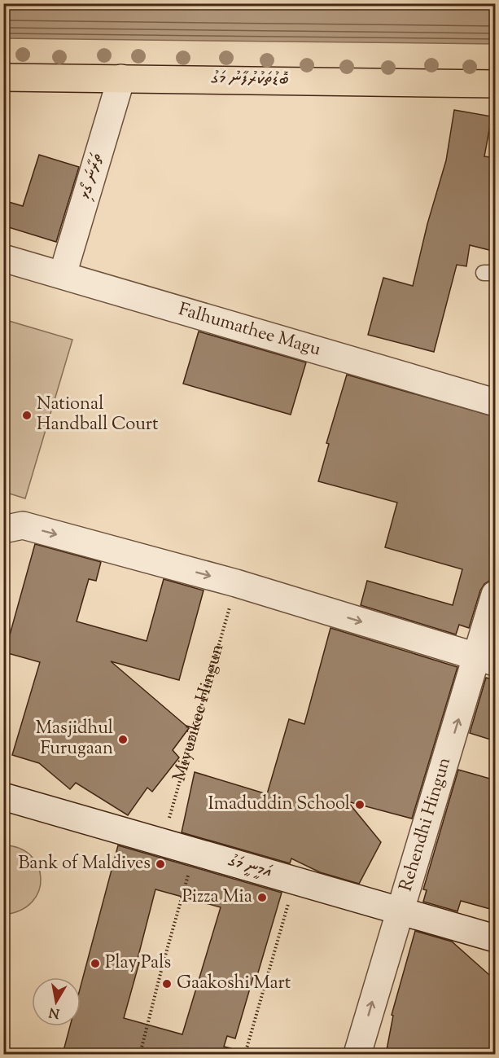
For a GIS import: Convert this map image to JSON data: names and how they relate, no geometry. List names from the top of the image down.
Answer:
{
  "streets": {
    "main road": ["ބޮޑުތަކުރުފާނު މަގު"],
    "street": [
      "ތަރާނަ ގޯޅި",
      "Falhumathee Magu",
      "Rehendhi Hingun",
      "އަމީނީ މަގު"
    ],
    "path": ["Miyuzikee Hingun"]
  },
  "crossings": [
    ["ބޮޑުތަކުރުފާނު މަގު", "ތަރާނަ ގޯޅި"],
    ["ތަރާނަ ގޯޅި", "Falhumathee Magu"],
    ["Miyuzikee Hingun", "އަމީނީ މަގު"],
    ["Rehendhi Hingun", "އަމީނީ މަގު"]
  ],
  "one_way": ["Rehendhi Hingun"],
  "places": [
    "National Handball Court",
    "Masjidhul Furugaan",
    "Imaduddin School",
    "Bank of Maldives",
    "Pizza Mia",
    "Play Pals",
    "Gaakoshi Mart"
  ],
  "north": "bottom"
}
